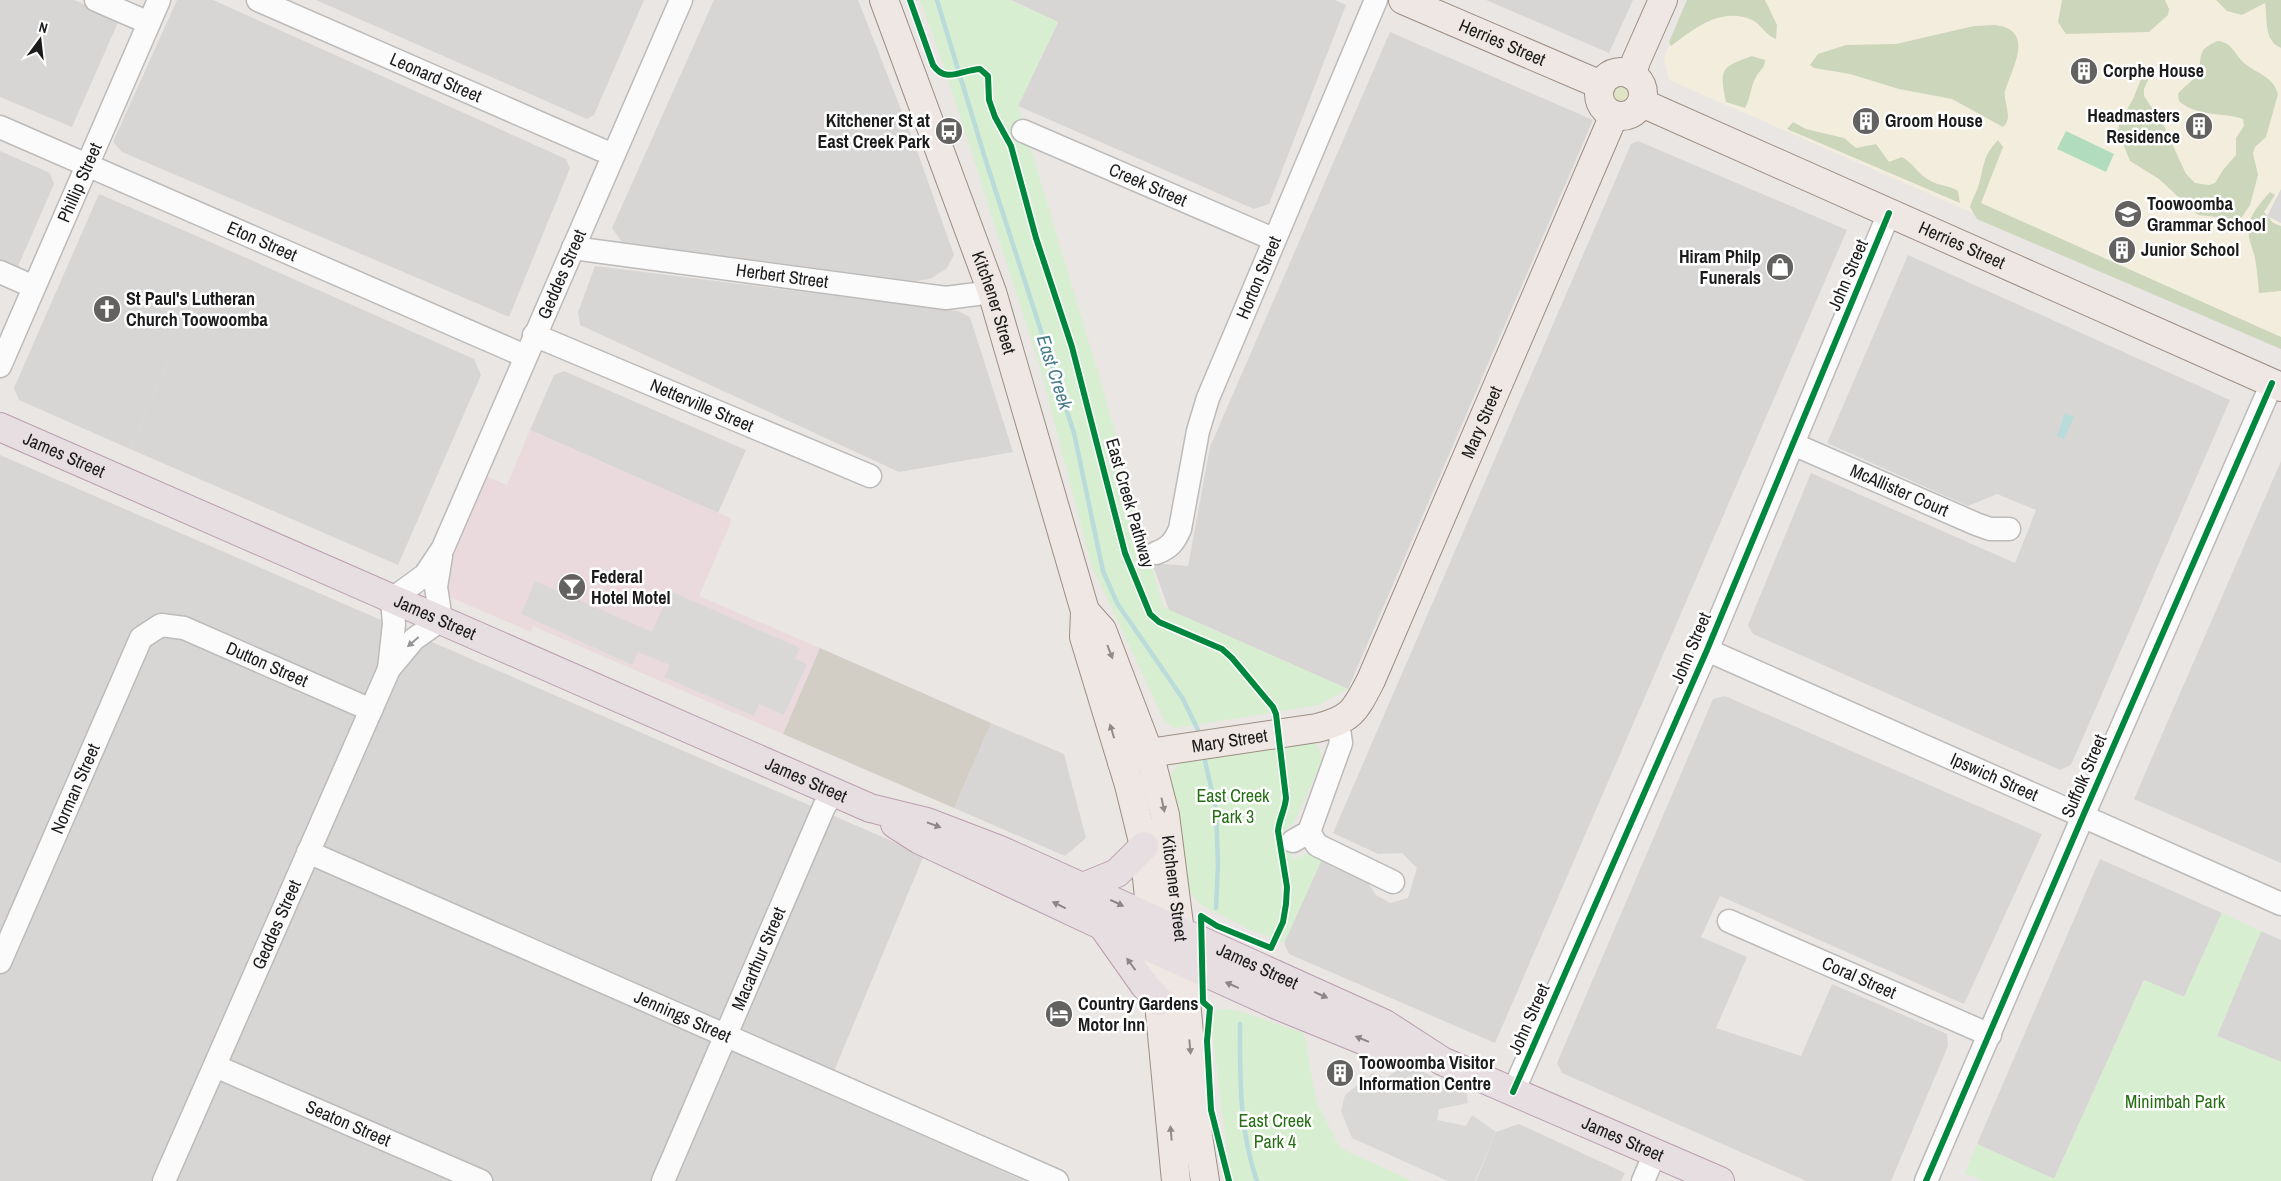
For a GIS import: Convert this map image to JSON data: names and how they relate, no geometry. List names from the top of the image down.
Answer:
{
  "streets": {
    "highway": ["James Street"],
    "main road": ["Herries Street", "Kitchener Street", "Mary Street"],
    "street": [
      "Leonard Street",
      "Phillip Street",
      "Creek Street",
      "Eton Street",
      "Geddes Street",
      "John Street",
      "Herbert Street",
      "Horton Street",
      "Netterville Street",
      "McAllister Court",
      "Dutton Street",
      "Suffolk Street",
      "Ipswich Street",
      "Norman Street",
      "Macarthur Street",
      "Coral Street",
      "Jennings Street",
      "Seaton Street"
    ],
    "cycle path": ["East Creek Pathway"]
  },
  "crossings": [
    ["Herries Street", "John Street"],
    ["Herries Street", "Mary Street"],
    ["Herries Street", "Suffolk Street"],
    ["Leonard Street", "Geddes Street"],
    ["Phillip Street", "Eton Street"],
    ["Creek Street", "Horton Street"],
    ["Eton Street", "Geddes Street"],
    ["Geddes Street", "Herbert Street"],
    ["Geddes Street", "Netterville Street"],
    ["Geddes Street", "James Street"],
    ["Geddes Street", "Dutton Street"],
    ["Geddes Street", "Jennings Street"],
    ["Geddes Street", "Seaton Street"],
    ["John Street", "James Street"],
    ["John Street", "McAllister Court"],
    ["John Street", "Ipswich Street"],
    ["Herbert Street", "Kitchener Street"],
    ["Kitchener Street", "Mary Street"],
    ["Kitchener Street", "James Street"],
    ["James Street", "Macarthur Street"],
    ["Dutton Street", "Norman Street"],
    ["Suffolk Street", "Ipswich Street"],
    ["Suffolk Street", "Coral Street"],
    ["Macarthur Street", "Jennings Street"]
  ],
  "water": ["East Creek"],
  "parks": ["East Creek Park 3", "Minimbah Park", "East Creek Park 4"],
  "places": {
    "building": [
      "Corphe House",
      "Groom House",
      "Headmasters Residence",
      "Junior School",
      "Toowoomba Visitor Information Centre"
    ],
    "bus stop": ["Kitchener St at East Creek Park"],
    "school or university": ["Toowoomba Grammar School"],
    "shop": ["Hiram Philp Funerals"],
    "church": ["St Paul's Lutheran Church Toowoomba"],
    "bar": ["Federal Hotel Motel"],
    "hotel": ["Country Gardens Motor Inn"]
  },
  "north": "top"
}
